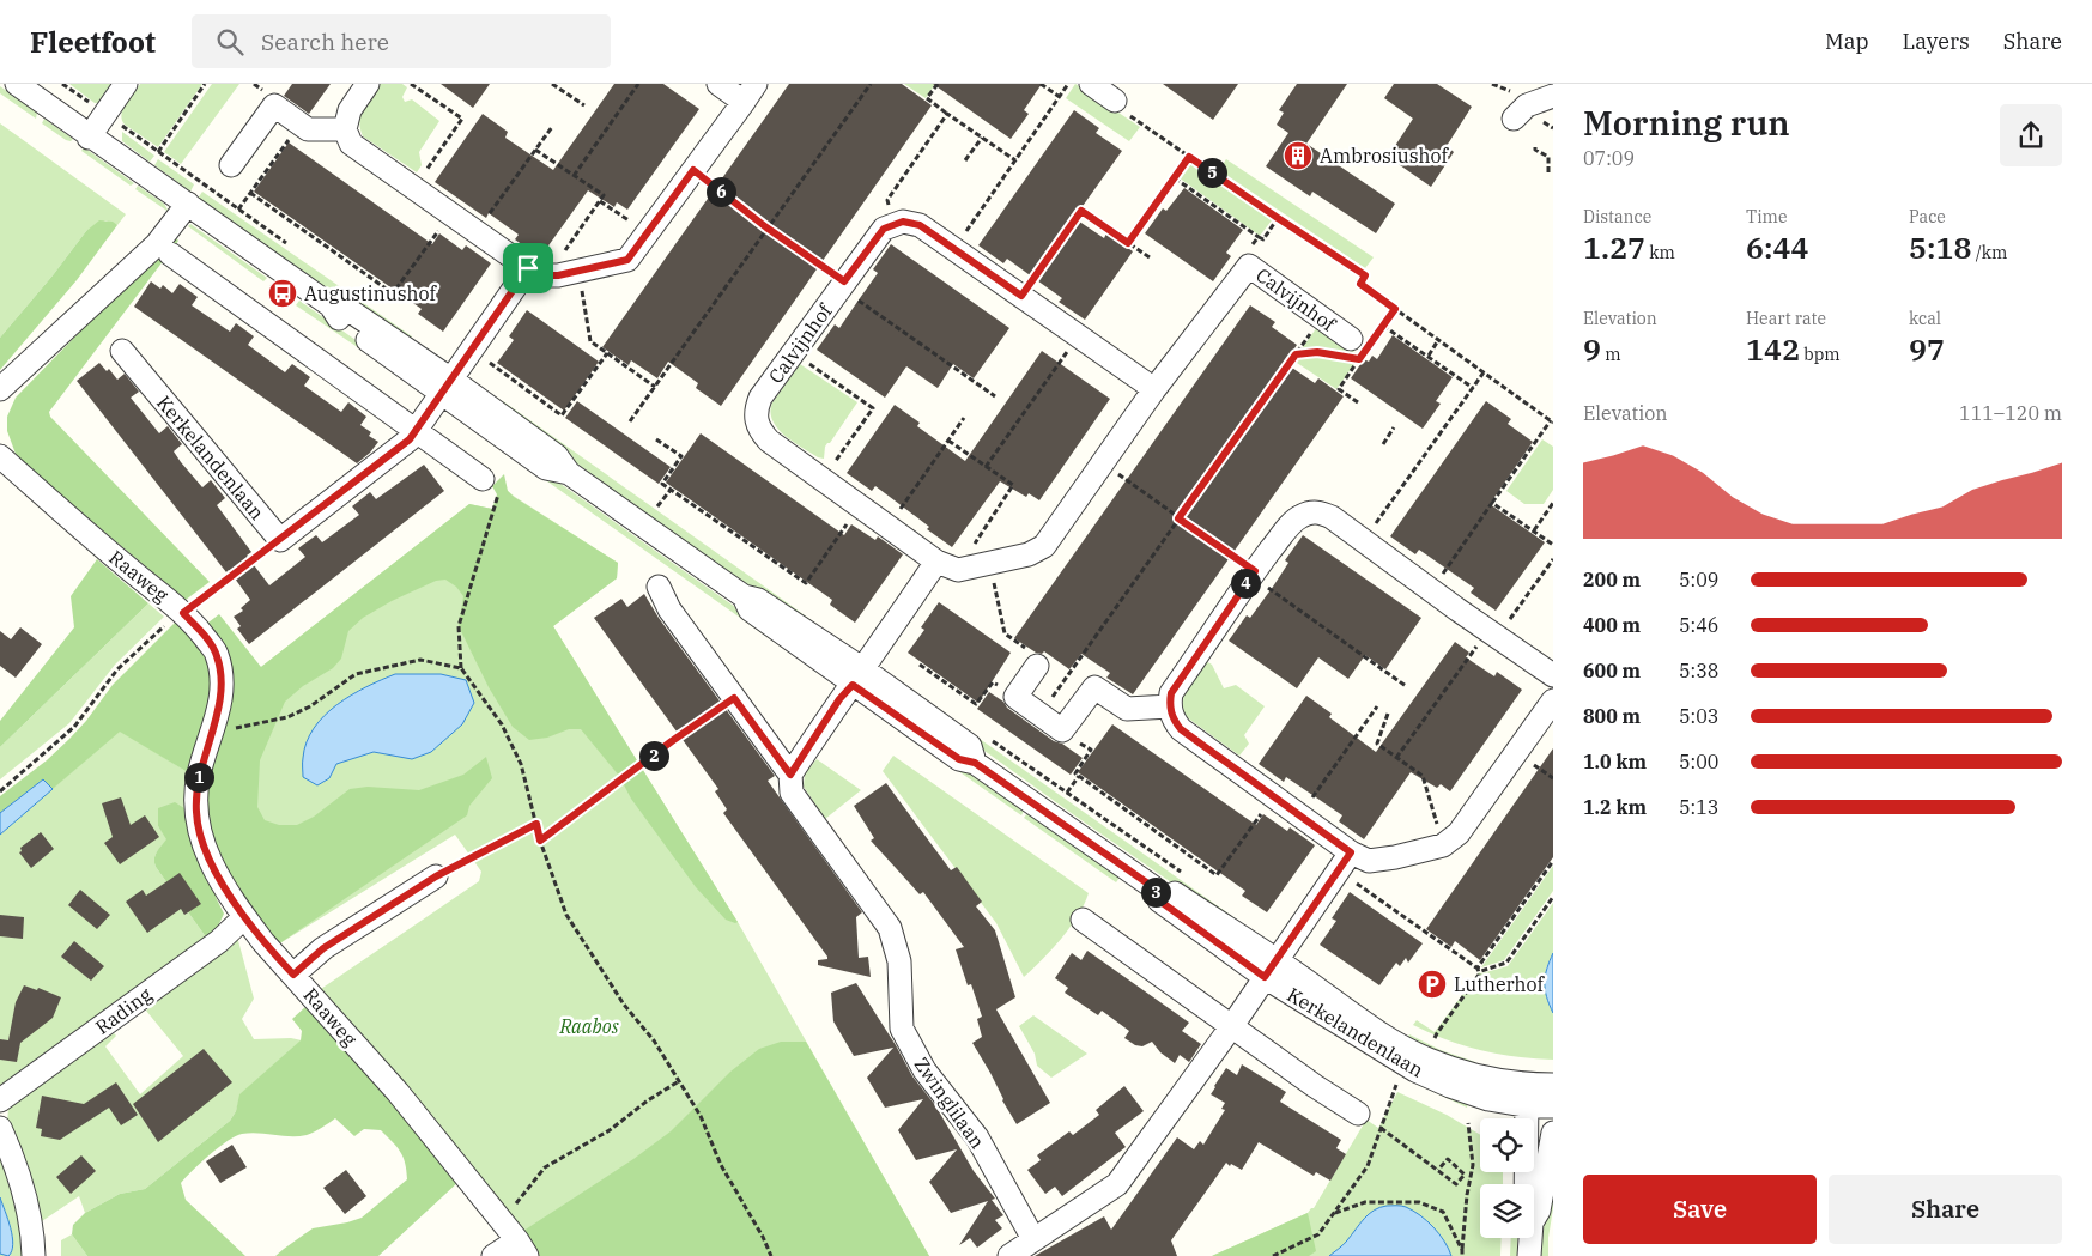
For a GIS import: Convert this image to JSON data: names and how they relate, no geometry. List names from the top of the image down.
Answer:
{
  "streets": {
    "street": [
      "Calvijnhof",
      "Kerkelandenlaan",
      "Raaweg",
      "Rading",
      "Zwinglilaan"
    ]
  },
  "crossings": [
    ["Raaweg", "Rading"]
  ],
  "parks": ["Raabos"],
  "places": {
    "building": ["Ambrosiushof"],
    "bus stop": ["Augustinushof"],
    "parking": ["Lutherhof"]
  },
  "page": {
    "header": "Fleetfoot",
    "search": "Search here",
    "nav": ["Map", "Layers", "Share"],
    "heading": ["Morning run", "07:09"],
    "pins": [
      "5",
      "6",
      "4",
      "2",
      "1",
      "3"
    ],
    "stats": [
      ["Distance", "1.27 km"],
      ["Time", "6:44"],
      ["Pace", "5:18 /km"],
      ["Elevation", "9 m"],
      ["Heart rate", "142 bpm"],
      ["kcal", "97"]
    ],
    "chart": ["Elevation", "111–120 m"],
    "list": [
      {
        "name": "200 m",
        "note": "5:09"
      },
      {
        "name": "400 m",
        "note": "5:46"
      },
      {
        "name": "600 m",
        "note": "5:38"
      },
      {
        "name": "800 m",
        "note": "5:03"
      },
      {
        "name": "1.0 km",
        "note": "5:00"
      },
      {
        "name": "1.2 km",
        "note": "5:13"
      }
    ],
    "buttons": ["Save", "Share"]
  }
}
